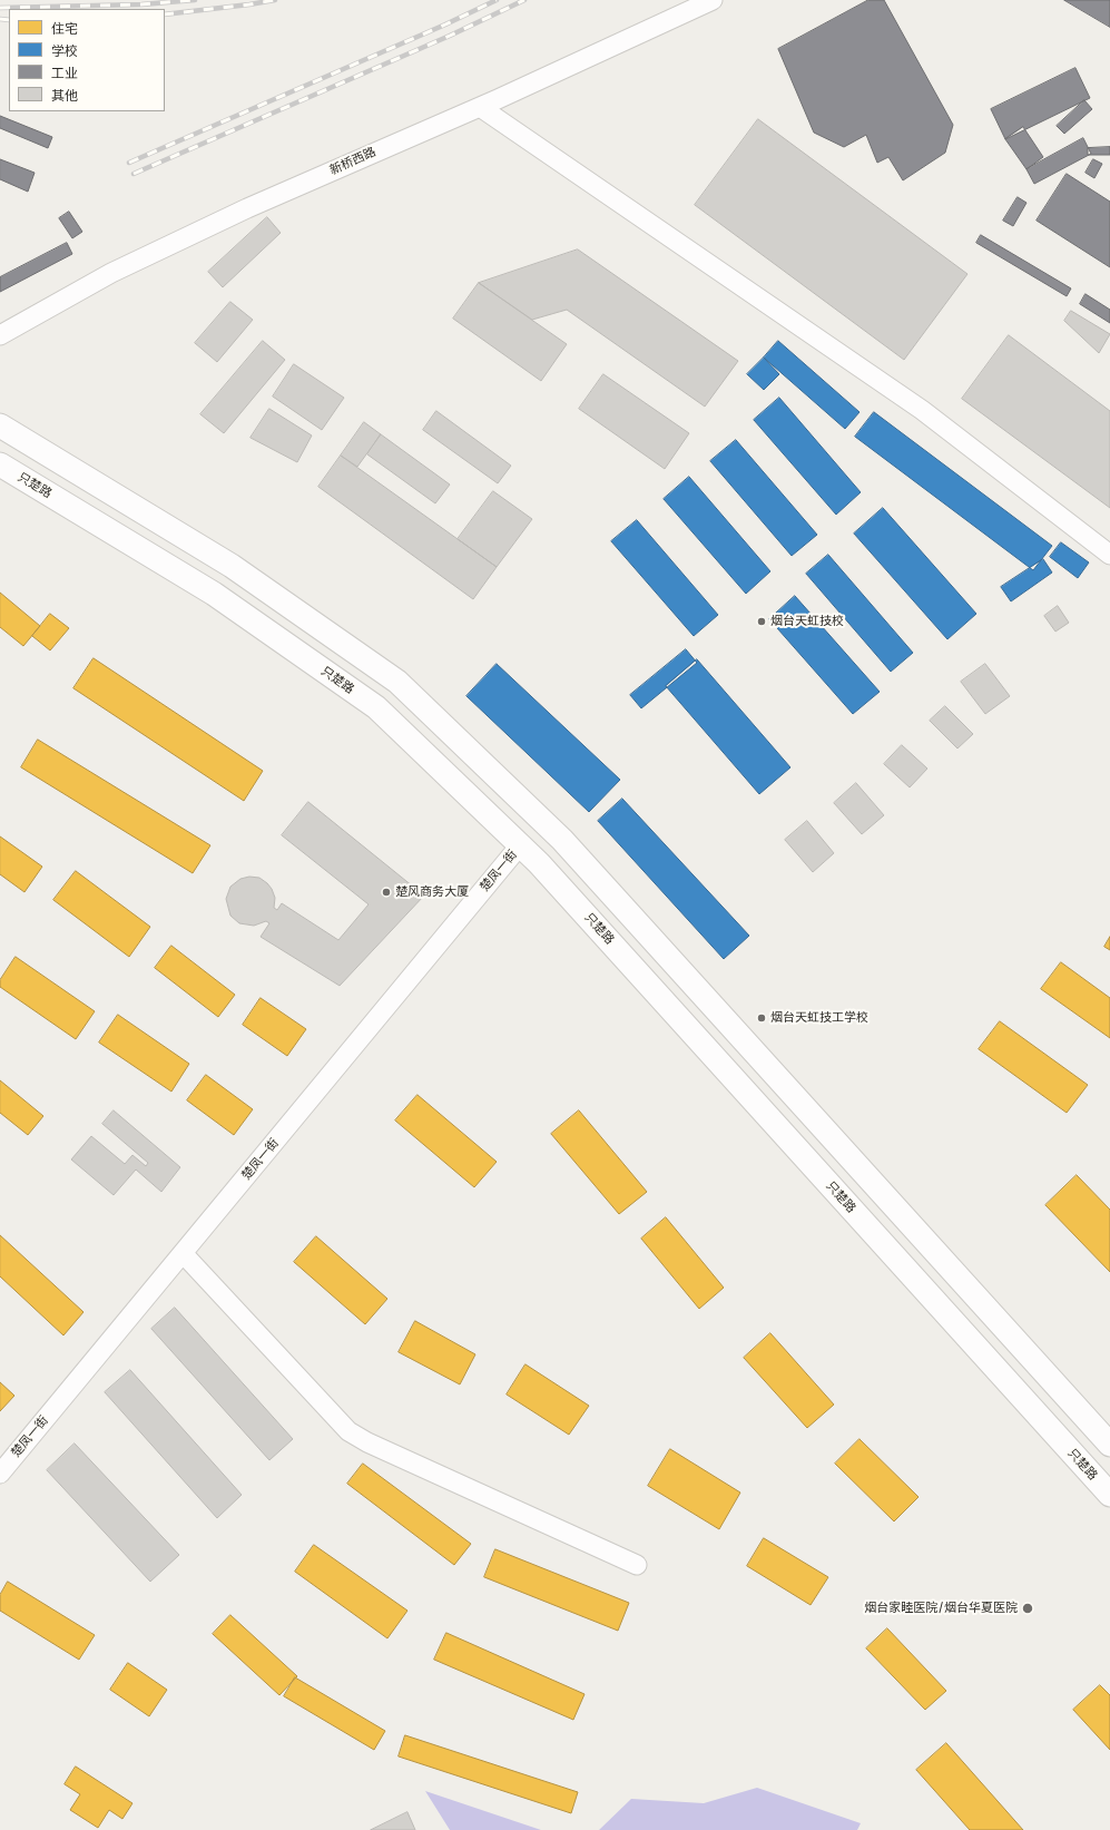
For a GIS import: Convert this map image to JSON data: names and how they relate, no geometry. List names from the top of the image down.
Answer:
{
  "streets": {
    "main road": ["只楚路"],
    "street": ["新桥西路", "楚凤一街"]
  },
  "crossings": [
    ["只楚路", "楚凤一街"]
  ],
  "places": [
    "烟台天虹技校",
    "楚风商务大厦",
    "烟台天虹技工学校",
    "烟台家睦医院/烟台华夏医院"
  ],
  "legend": [
    "住宅",
    "学校",
    "工业",
    "其他"
  ]
}
